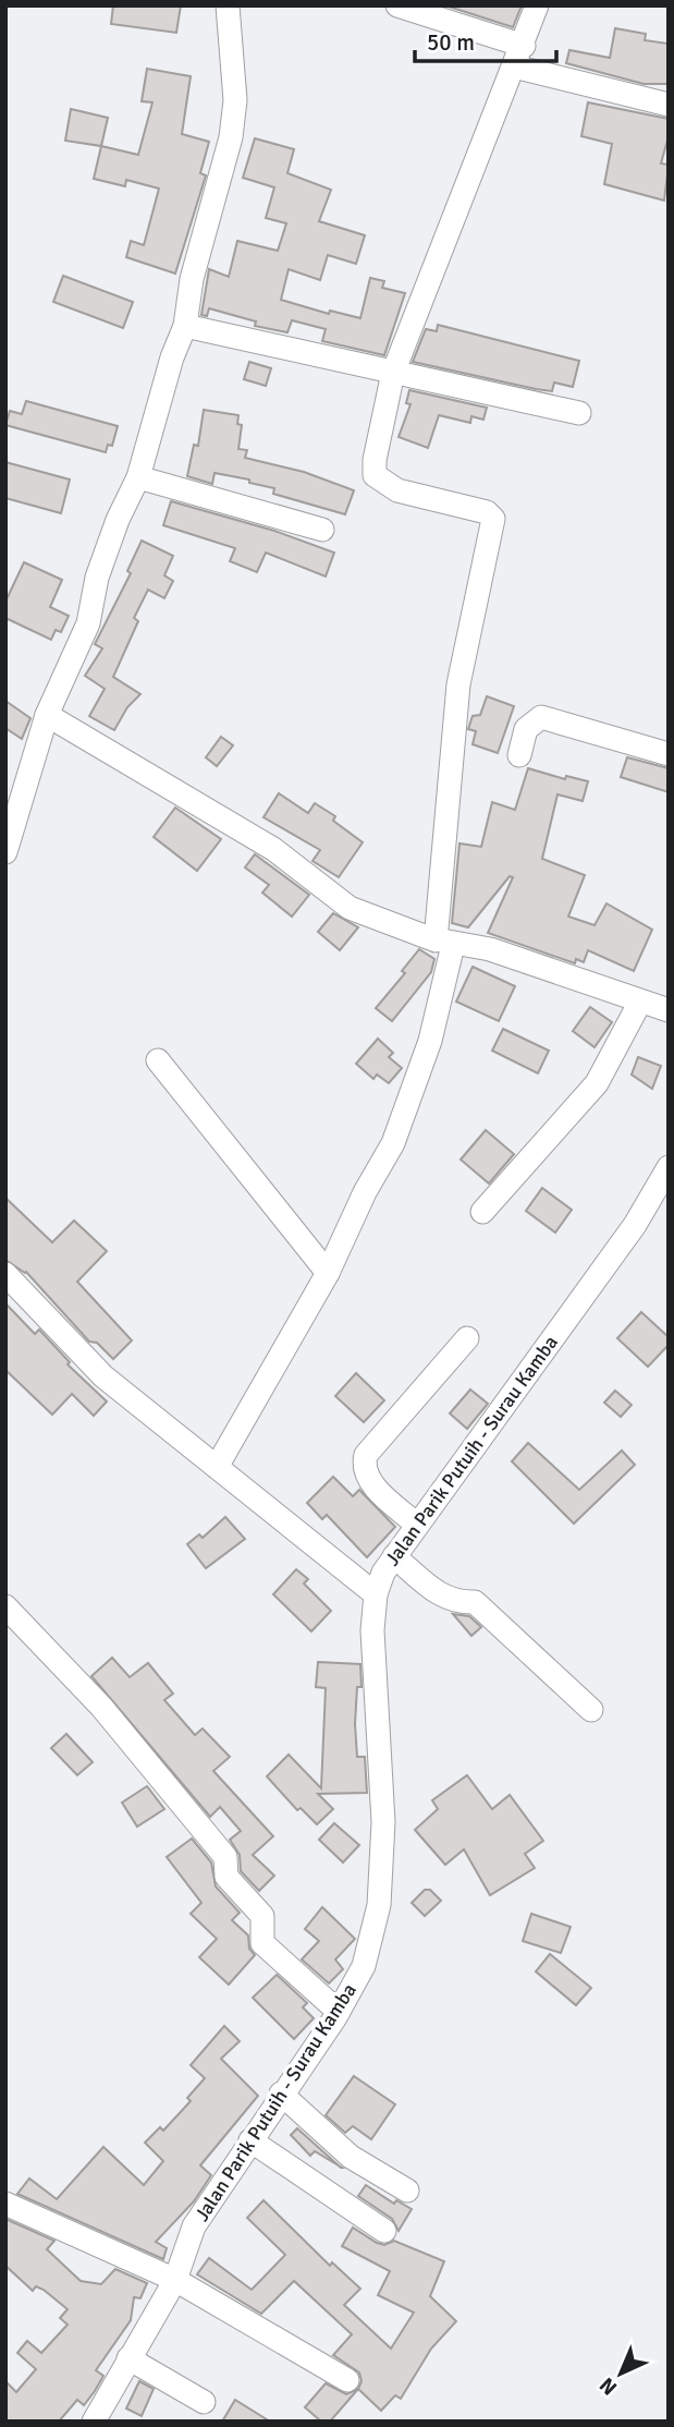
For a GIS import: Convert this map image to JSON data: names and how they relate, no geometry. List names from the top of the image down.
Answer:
{
  "streets": {
    "street": ["Jalan Parik Putuih - Surau Kamba"]
  },
  "scale_bar": "50 m",
  "north": "bottom left"
}
